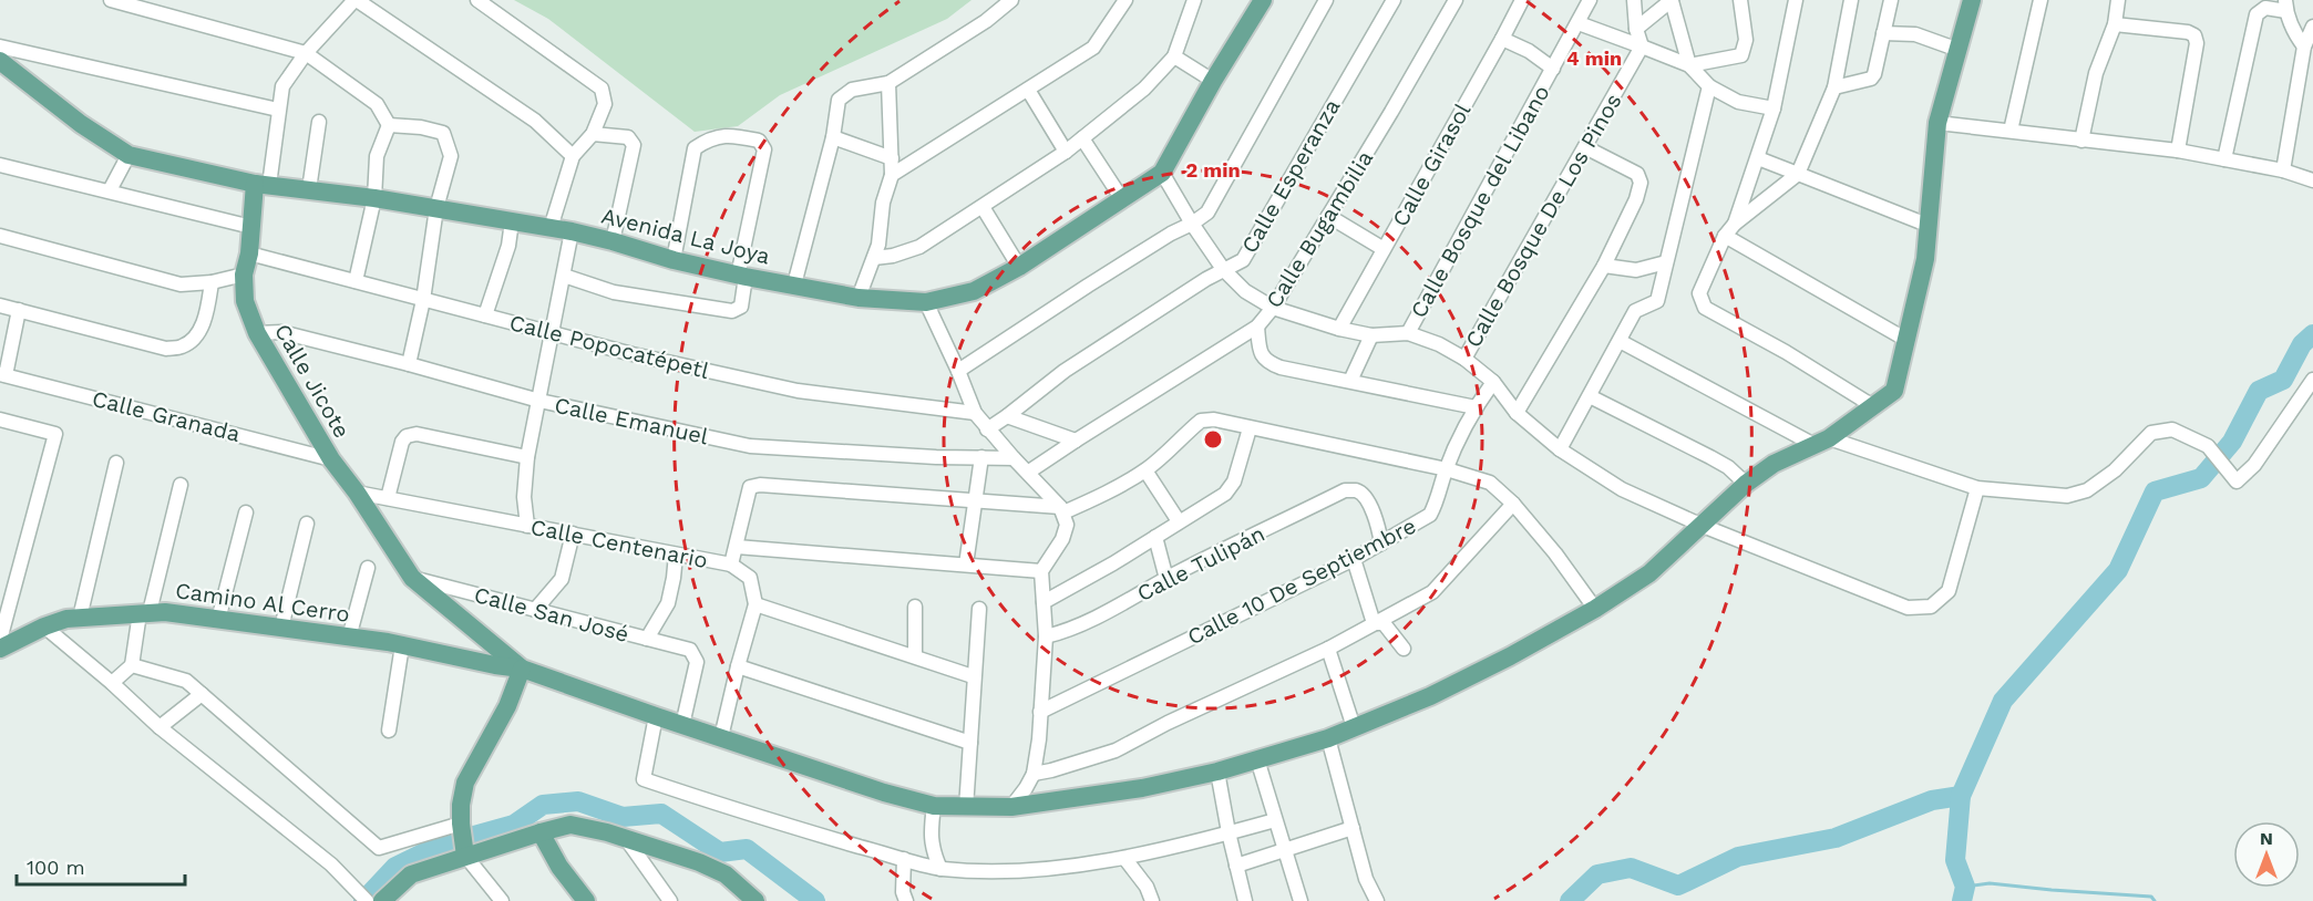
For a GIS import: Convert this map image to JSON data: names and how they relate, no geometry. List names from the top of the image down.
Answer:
{
  "streets": {
    "main road": ["Avenida La Joya", "Calle Jicote", "Camino Al Cerro"],
    "street": [
      "Calle Girasol",
      "Calle Esperanza",
      "Calle Bosque del Libano",
      "Calle Bosque De Los Pinos",
      "Calle Bugambilia",
      "Calle Popocatépetl",
      "Calle Granada",
      "Calle Emanuel",
      "Calle Centenario",
      "Calle Tulipán",
      "Calle 10 De Septiembre",
      "Calle San José"
    ]
  },
  "crossings": [
    ["Avenida La Joya", "Calle Jicote"],
    ["Calle Popocatépetl", "Calle Jicote"],
    ["Calle Jicote", "Calle Granada"],
    ["Calle Jicote", "Calle Emanuel"],
    ["Calle Jicote", "Calle Centenario"],
    ["Calle Jicote", "Camino Al Cerro"],
    ["Calle Jicote", "Calle San José"],
    ["Calle Tulipán", "Calle 10 De Septiembre"]
  ],
  "scale_bar": "100 m",
  "north": "top",
  "rings": ["4 min", "2 min"]
}
